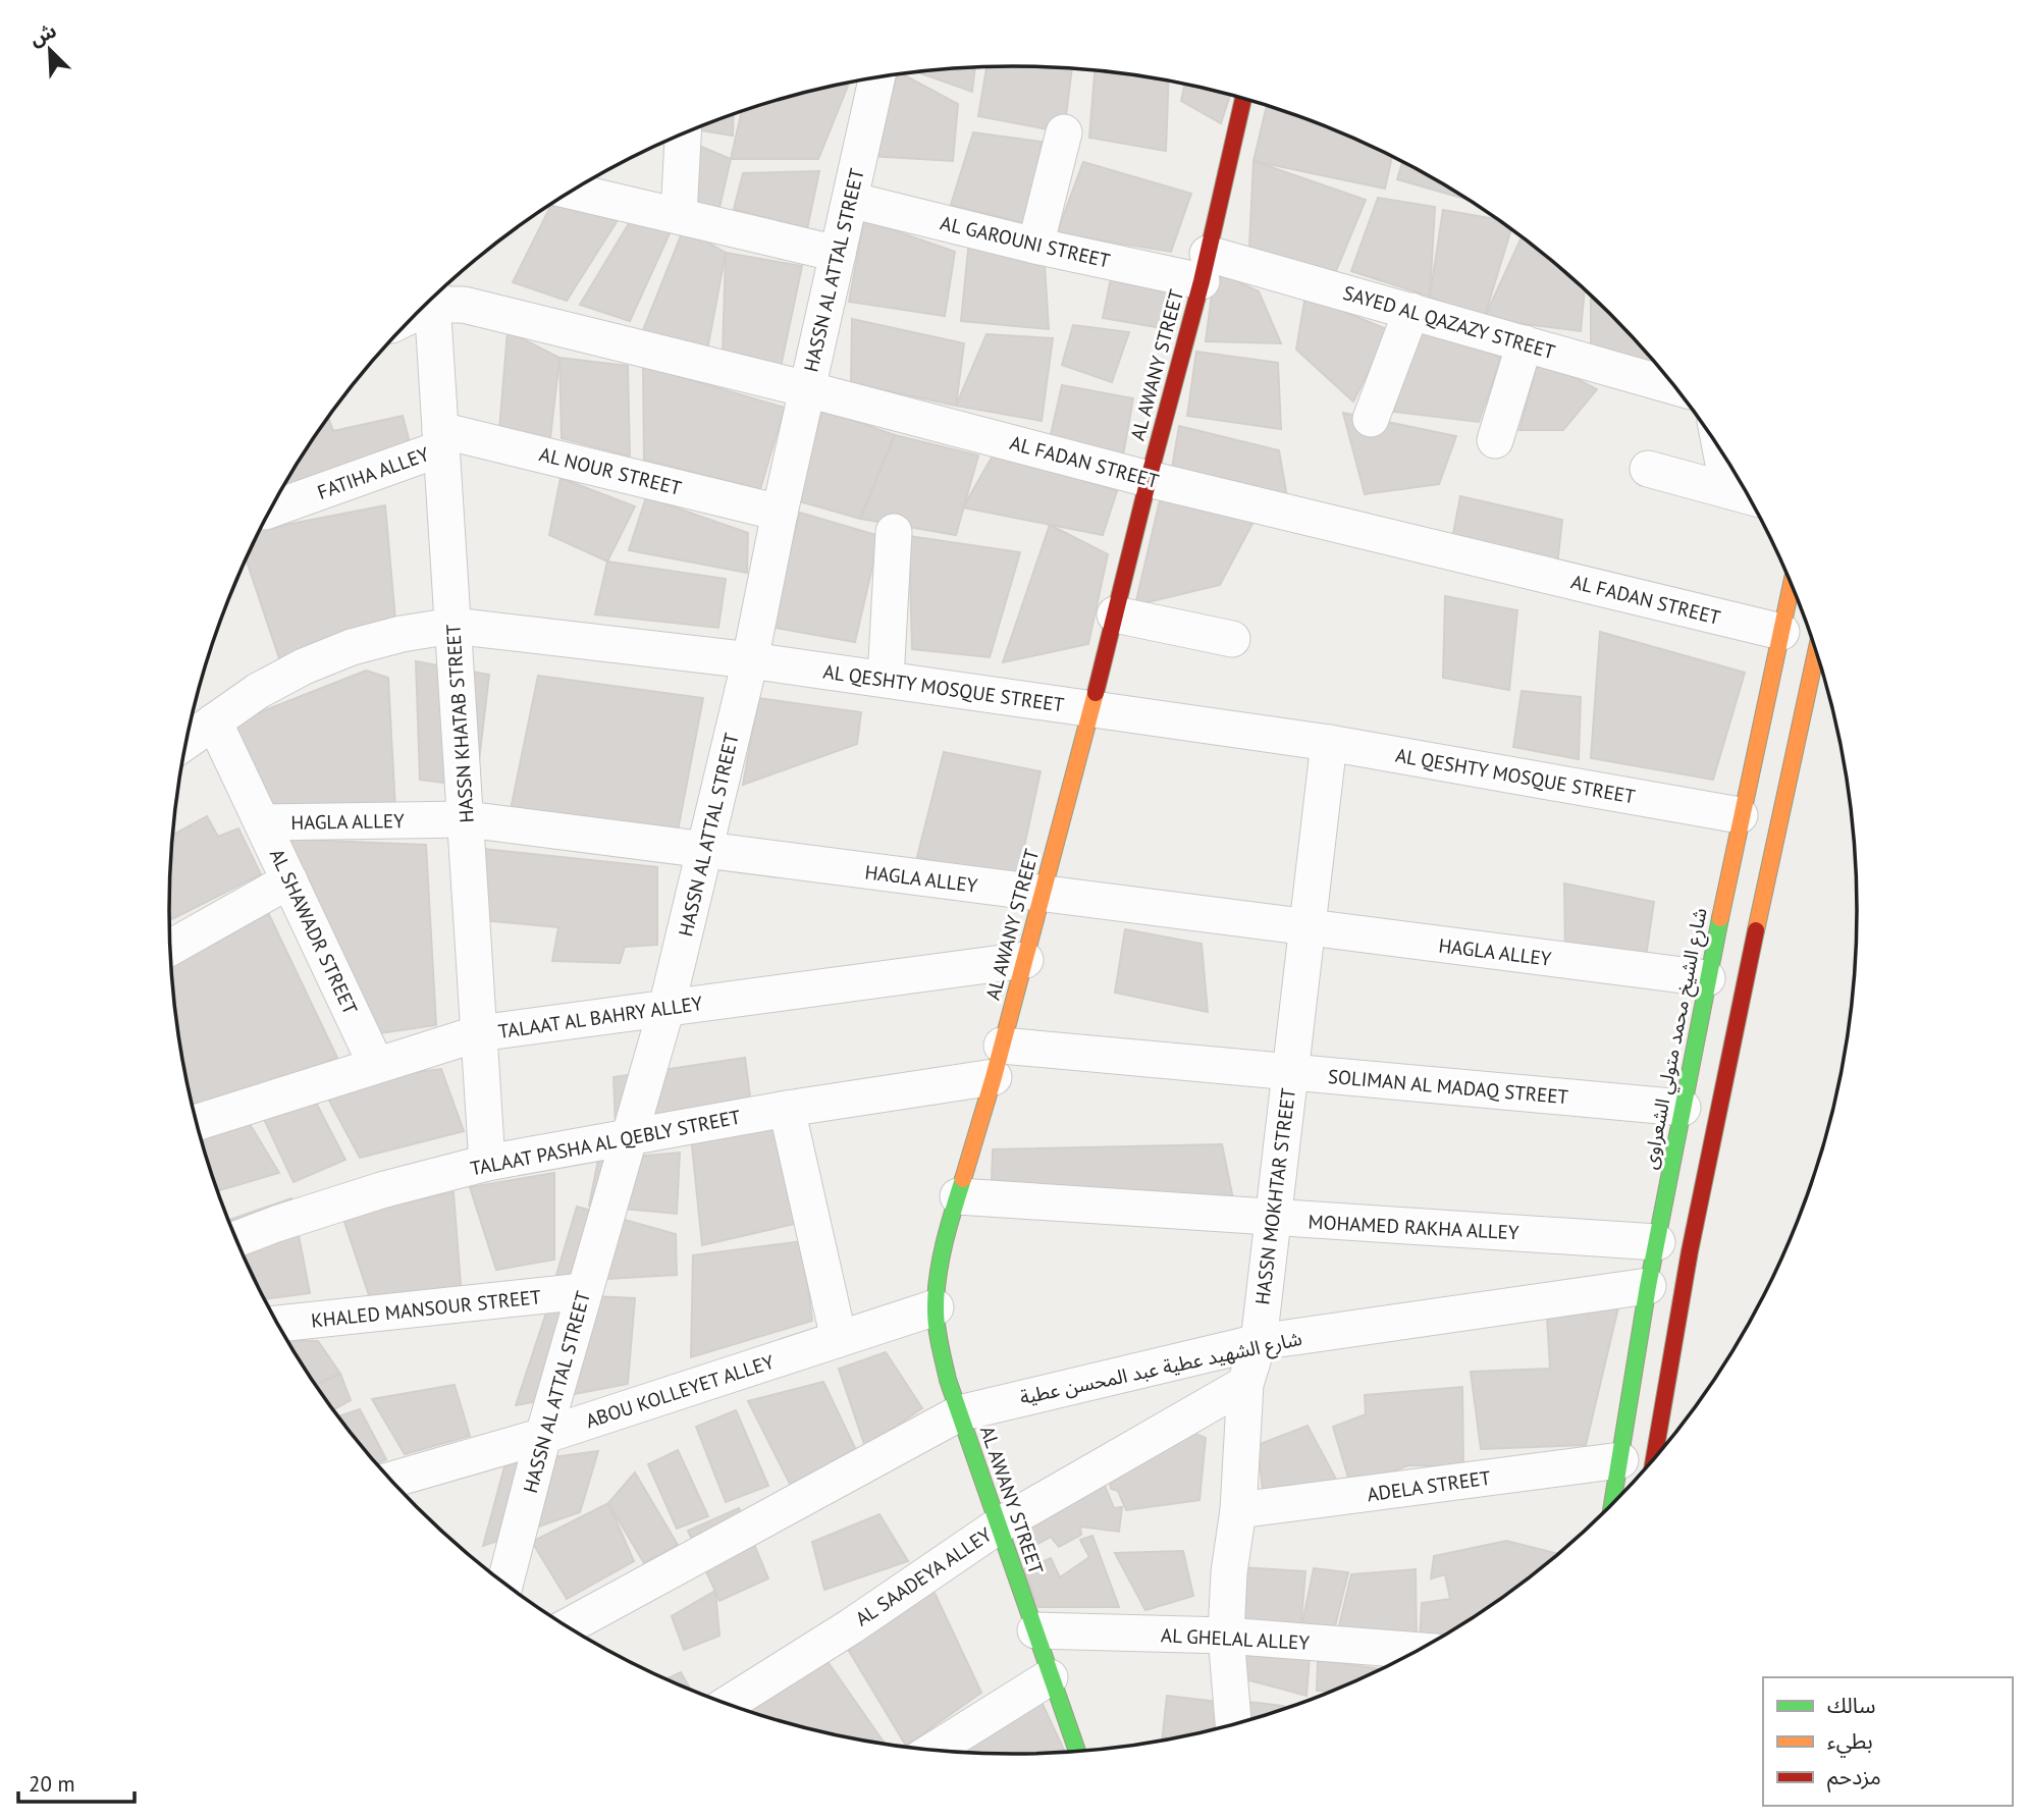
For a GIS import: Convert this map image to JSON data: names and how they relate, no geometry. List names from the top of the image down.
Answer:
{
  "streets": {
    "street": [
      "AL GAROUNI STREET",
      "HASSN AL ATTAL STREET",
      "SAYED AL QAZAZY STREET",
      "AL AWANY STREET",
      "AL FADAN STREET",
      "AL NOUR STREET",
      "FATIHA ALLEY",
      "AL QESHTY MOSQUE STREET",
      "HASSN KHATAB STREET",
      "HAGLA ALLEY",
      "AL SHAWADR STREET",
      "TALAAT AL BAHRY ALLEY",
      "شارع الشيخ محمد متولي الشعراوى",
      "SOLIMAN AL MADAQ STREET",
      "TALAAT PASHA AL QEBLY STREET",
      "HASSN MOKHTAR STREET",
      "MOHAMED RAKHA ALLEY",
      "KHALED MANSOUR STREET",
      "شارع الشهيد عطية عبد المحسن عطية",
      "ABOU KOLLEYET ALLEY",
      "ADELA STREET",
      "AL SAADEYA ALLEY",
      "AL GHELAL ALLEY"
    ]
  },
  "crossings": [
    ["AL GAROUNI STREET", "HASSN AL ATTAL STREET"],
    ["AL GAROUNI STREET", "SAYED AL QAZAZY STREET"],
    ["AL GAROUNI STREET", "AL AWANY STREET"],
    ["HASSN AL ATTAL STREET", "AL FADAN STREET"],
    ["HASSN AL ATTAL STREET", "AL NOUR STREET"],
    ["HASSN AL ATTAL STREET", "AL QESHTY MOSQUE STREET"],
    ["HASSN AL ATTAL STREET", "HAGLA ALLEY"],
    ["HASSN AL ATTAL STREET", "TALAAT AL BAHRY ALLEY"],
    ["HASSN AL ATTAL STREET", "TALAAT PASHA AL QEBLY STREET"],
    ["HASSN AL ATTAL STREET", "KHALED MANSOUR STREET"],
    ["HASSN AL ATTAL STREET", "ABOU KOLLEYET ALLEY"],
    ["SAYED AL QAZAZY STREET", "AL AWANY STREET"],
    ["AL AWANY STREET", "AL FADAN STREET"],
    ["AL AWANY STREET", "AL QESHTY MOSQUE STREET"],
    ["AL AWANY STREET", "HAGLA ALLEY"],
    ["AL AWANY STREET", "TALAAT AL BAHRY ALLEY"],
    ["AL AWANY STREET", "SOLIMAN AL MADAQ STREET"],
    ["AL AWANY STREET", "TALAAT PASHA AL QEBLY STREET"],
    ["AL AWANY STREET", "MOHAMED RAKHA ALLEY"],
    ["AL AWANY STREET", "شارع الشهيد عطية عبد المحسن عطية"],
    ["AL AWANY STREET", "ABOU KOLLEYET ALLEY"],
    ["AL AWANY STREET", "AL SAADEYA ALLEY"],
    ["AL AWANY STREET", "AL GHELAL ALLEY"],
    ["AL FADAN STREET", "شارع الشيخ محمد متولي الشعراوى"],
    ["AL NOUR STREET", "FATIHA ALLEY"],
    ["AL NOUR STREET", "HASSN KHATAB STREET"],
    ["FATIHA ALLEY", "HASSN KHATAB STREET"],
    ["AL QESHTY MOSQUE STREET", "HASSN KHATAB STREET"],
    ["AL QESHTY MOSQUE STREET", "AL SHAWADR STREET"],
    ["AL QESHTY MOSQUE STREET", "شارع الشيخ محمد متولي الشعراوى"],
    ["AL QESHTY MOSQUE STREET", "HASSN MOKHTAR STREET"],
    ["HASSN KHATAB STREET", "HAGLA ALLEY"],
    ["HASSN KHATAB STREET", "TALAAT AL BAHRY ALLEY"],
    ["HASSN KHATAB STREET", "TALAAT PASHA AL QEBLY STREET"],
    ["HAGLA ALLEY", "AL SHAWADR STREET"],
    ["HAGLA ALLEY", "شارع الشيخ محمد متولي الشعراوى"],
    ["HAGLA ALLEY", "HASSN MOKHTAR STREET"],
    ["AL SHAWADR STREET", "TALAAT AL BAHRY ALLEY"],
    ["شارع الشيخ محمد متولي الشعراوى", "SOLIMAN AL MADAQ STREET"],
    ["شارع الشيخ محمد متولي الشعراوى", "MOHAMED RAKHA ALLEY"],
    ["شارع الشيخ محمد متولي الشعراوى", "شارع الشهيد عطية عبد المحسن عطية"],
    ["شارع الشيخ محمد متولي الشعراوى", "ADELA STREET"],
    ["SOLIMAN AL MADAQ STREET", "TALAAT PASHA AL QEBLY STREET"],
    ["SOLIMAN AL MADAQ STREET", "HASSN MOKHTAR STREET"],
    ["HASSN MOKHTAR STREET", "MOHAMED RAKHA ALLEY"],
    ["HASSN MOKHTAR STREET", "شارع الشهيد عطية عبد المحسن عطية"],
    ["HASSN MOKHTAR STREET", "ADELA STREET"],
    ["HASSN MOKHTAR STREET", "AL SAADEYA ALLEY"],
    ["HASSN MOKHTAR STREET", "AL GHELAL ALLEY"]
  ],
  "legend": ["سالك", "بطيء", "مزدحم"],
  "scale_bar": "20 m",
  "north": "top left"
}
